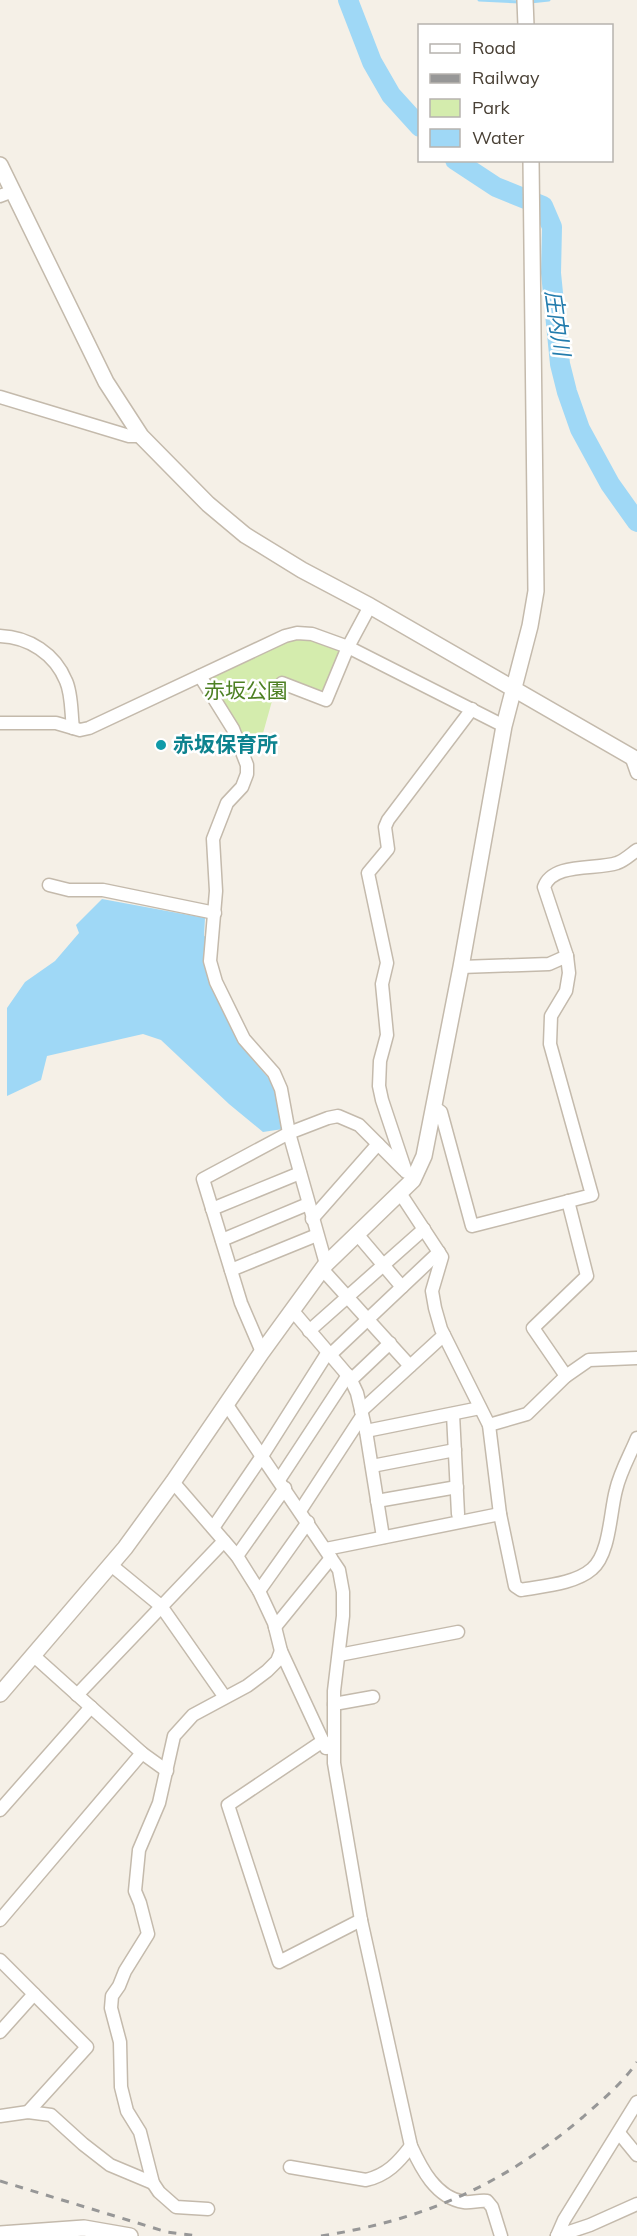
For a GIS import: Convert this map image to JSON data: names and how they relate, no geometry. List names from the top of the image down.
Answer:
{
  "water": ["庄内川"],
  "parks": ["赤坂公園"],
  "places": ["赤坂保育所"],
  "legend": [
    "Road",
    "Railway",
    "Park",
    "Water"
  ]
}
